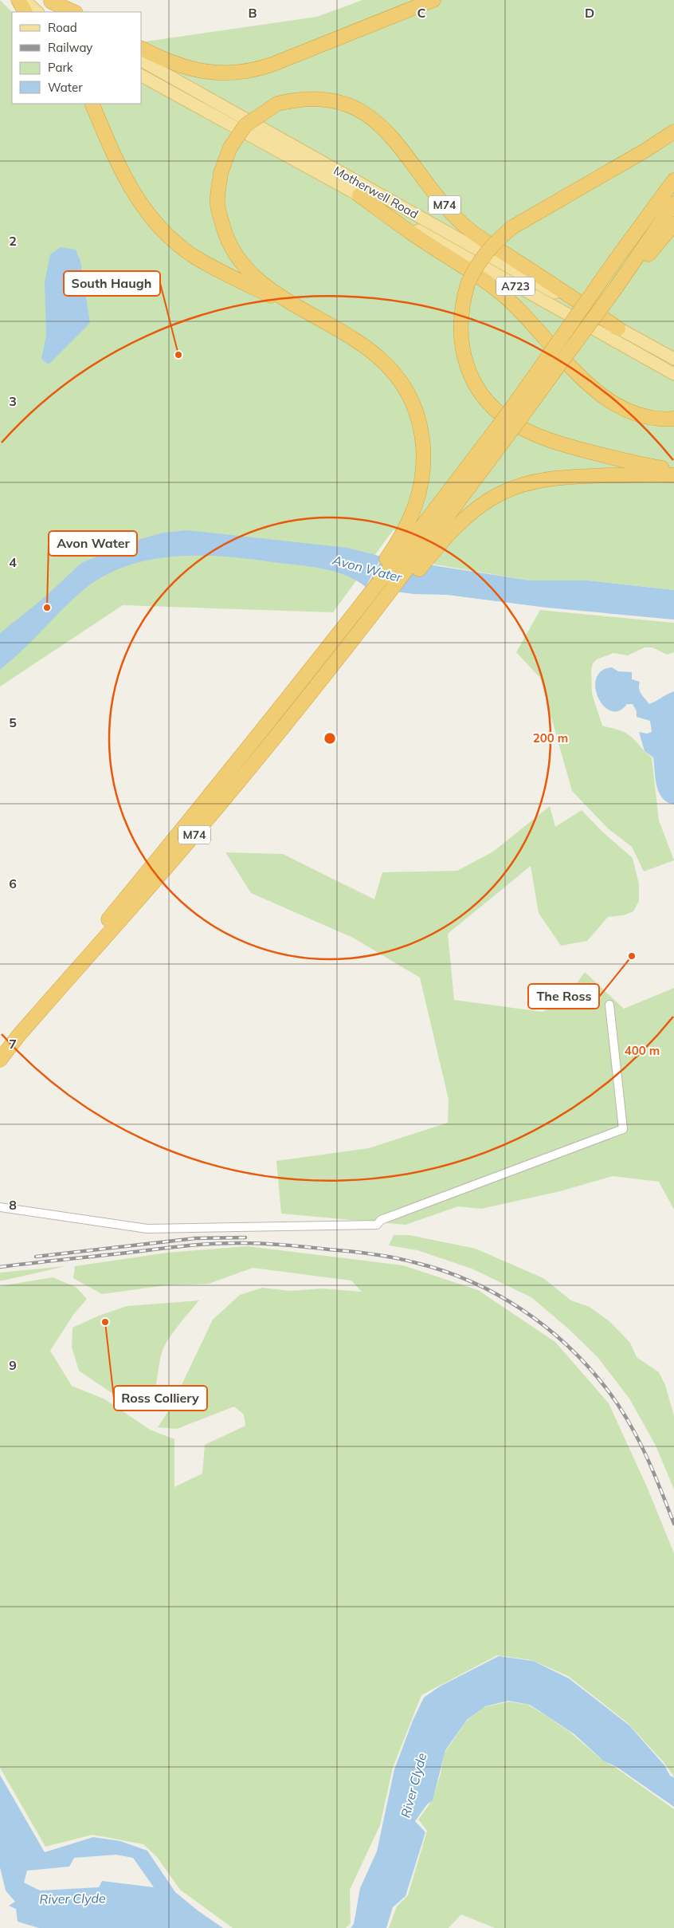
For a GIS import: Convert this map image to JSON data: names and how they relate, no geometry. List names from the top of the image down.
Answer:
{
  "streets": {
    "highway": ["M74"],
    "main road": ["Motherwell Road", "A723"]
  },
  "crossings": [
    ["Motherwell Road", "M74"]
  ],
  "water": ["Avon Water", "River Clyde"],
  "places": [
    "South Haugh",
    "Avon Water",
    "The Ross",
    "Ross Colliery"
  ],
  "legend": [
    "Road",
    "Railway",
    "Park",
    "Water"
  ],
  "grid": {
    "columns": ["B", "C", "D"],
    "rows": [
      "2",
      "3",
      "4",
      "5",
      "6",
      "7",
      "8",
      "9"
    ]
  },
  "rings": ["200 m", "400 m"]
}
